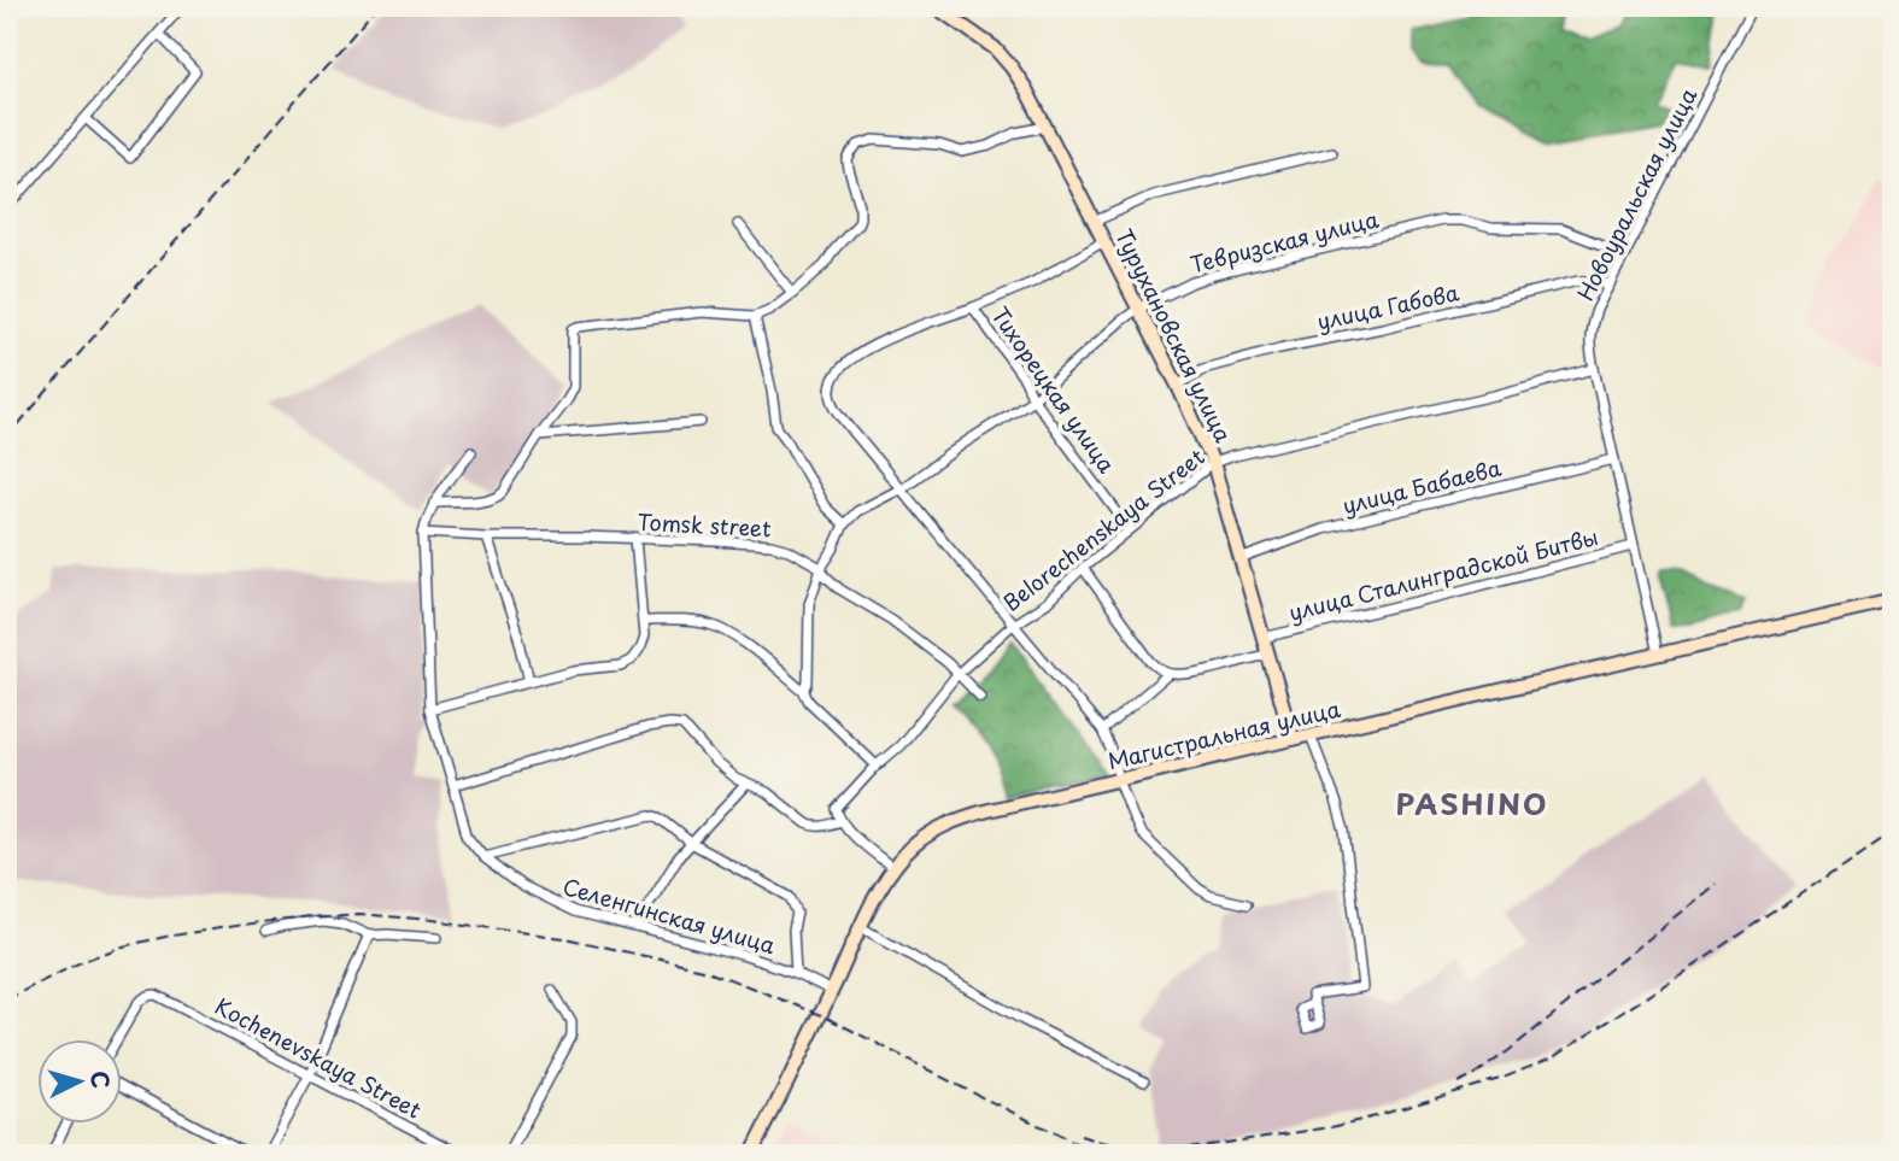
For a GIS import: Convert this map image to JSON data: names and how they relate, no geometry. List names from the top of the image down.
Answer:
{
  "streets": {
    "main road": ["Турухановская улица", "Магистральная улица"],
    "street": [
      "Новоуральская улица",
      "Тевризская улица",
      "улица Габова",
      "Тихорецкая улица",
      "улица Бабаева",
      "Tomsk street",
      "Belorechenskaya Street",
      "улица Сталинградской Битвы",
      "Селенгинская улица",
      "Kochenevskaya Street"
    ]
  },
  "crossings": [
    ["Новоуральская улица", "Тевризская улица"],
    ["Новоуральская улица", "улица Габова"],
    ["Новоуральская улица", "улица Бабаева"],
    ["Новоуральская улица", "Belorechenskaya Street"],
    ["Новоуральская улица", "улица Сталинградской Битвы"],
    ["Новоуральская улица", "Магистральная улица"],
    ["Тевризская улица", "Турухановская улица"],
    ["Тевризская улица", "Тихорецкая улица"],
    ["Тевризская улица", "Tomsk street"],
    ["улица Габова", "Турухановская улица"],
    ["Турухановская улица", "Тихорецкая улица"],
    ["Турухановская улица", "улица Бабаева"],
    ["Турухановская улица", "Belorechenskaya Street"],
    ["Турухановская улица", "улица Сталинградской Битвы"],
    ["Турухановская улица", "Магистральная улица"],
    ["Тихорецкая улица", "Belorechenskaya Street"],
    ["Tomsk street", "Belorechenskaya Street"],
    ["Tomsk street", "Селенгинская улица"],
    ["Магистральная улица", "Селенгинская улица"]
  ],
  "districts": ["PASHINO"],
  "north": "right"
}
